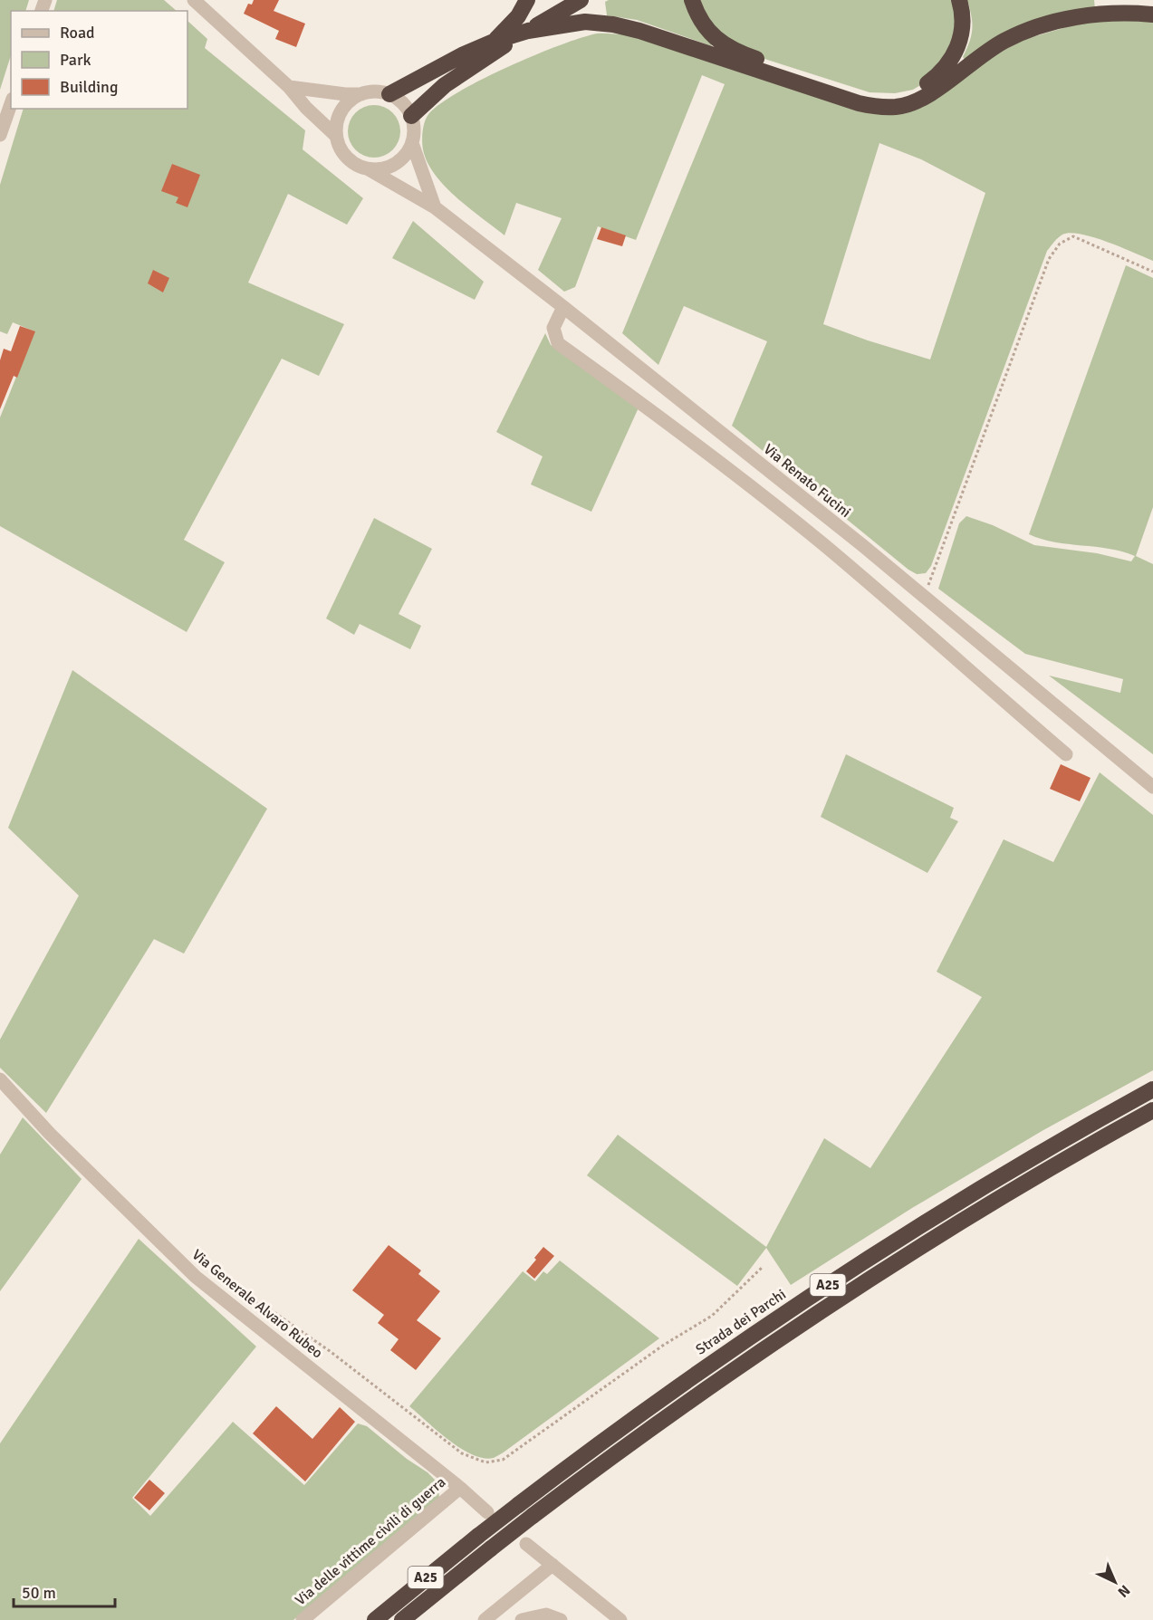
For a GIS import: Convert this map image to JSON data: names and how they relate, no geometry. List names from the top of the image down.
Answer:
{
  "streets": {
    "highway": ["A25", "Strada dei Parchi"],
    "street": ["Via Renato Fucini", "Via Generale Alvaro Rubeo", "Via delle vittime civili di guerra"]
  },
  "crossings": [
    ["Via Generale Alvaro Rubeo", "Via delle vittime civili di guerra"]
  ],
  "legend": ["Road", "Park", "Building"],
  "scale_bar": "50 m",
  "north": "bottom right"
}
